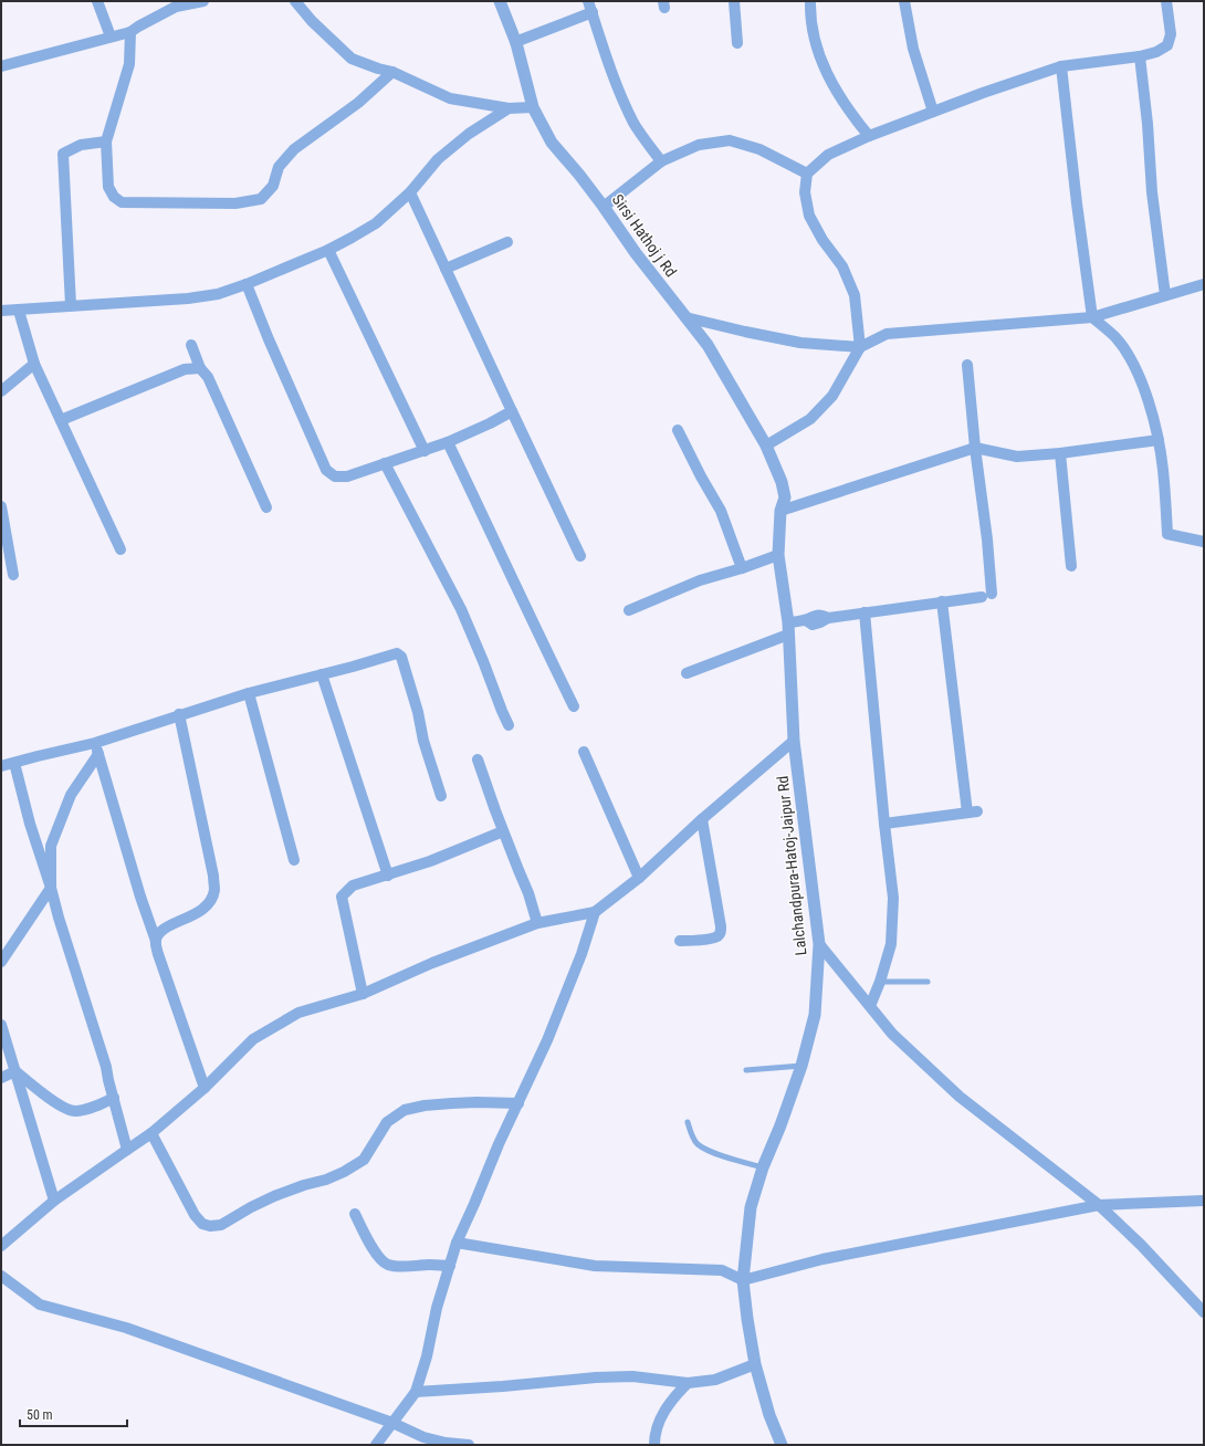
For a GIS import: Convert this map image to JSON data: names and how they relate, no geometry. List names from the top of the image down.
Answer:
{
  "streets": {
    "street": ["Sirsi Hathoj j Rd", "Lalchandpura-Hatoj-Jaipur Rd"]
  },
  "crossings": [
    ["Sirsi Hathoj j Rd", "Lalchandpura-Hatoj-Jaipur Rd"]
  ],
  "scale_bar": "50 m"
}
